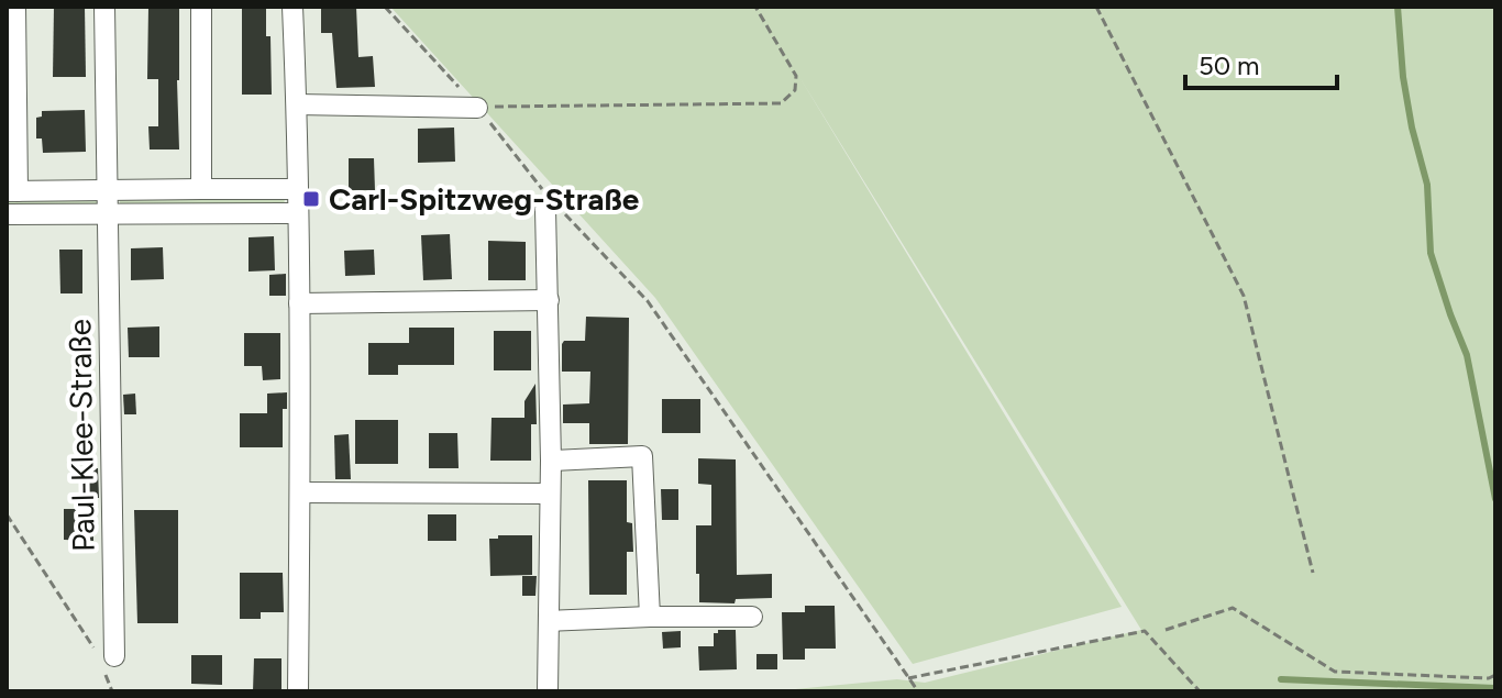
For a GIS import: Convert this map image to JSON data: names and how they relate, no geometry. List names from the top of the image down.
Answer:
{
  "streets": {
    "street": ["Paul-Klee-Straße"]
  },
  "places": {
    "transit": ["Carl-Spitzweg-Straße"]
  },
  "scale_bar": "50 m"
}
